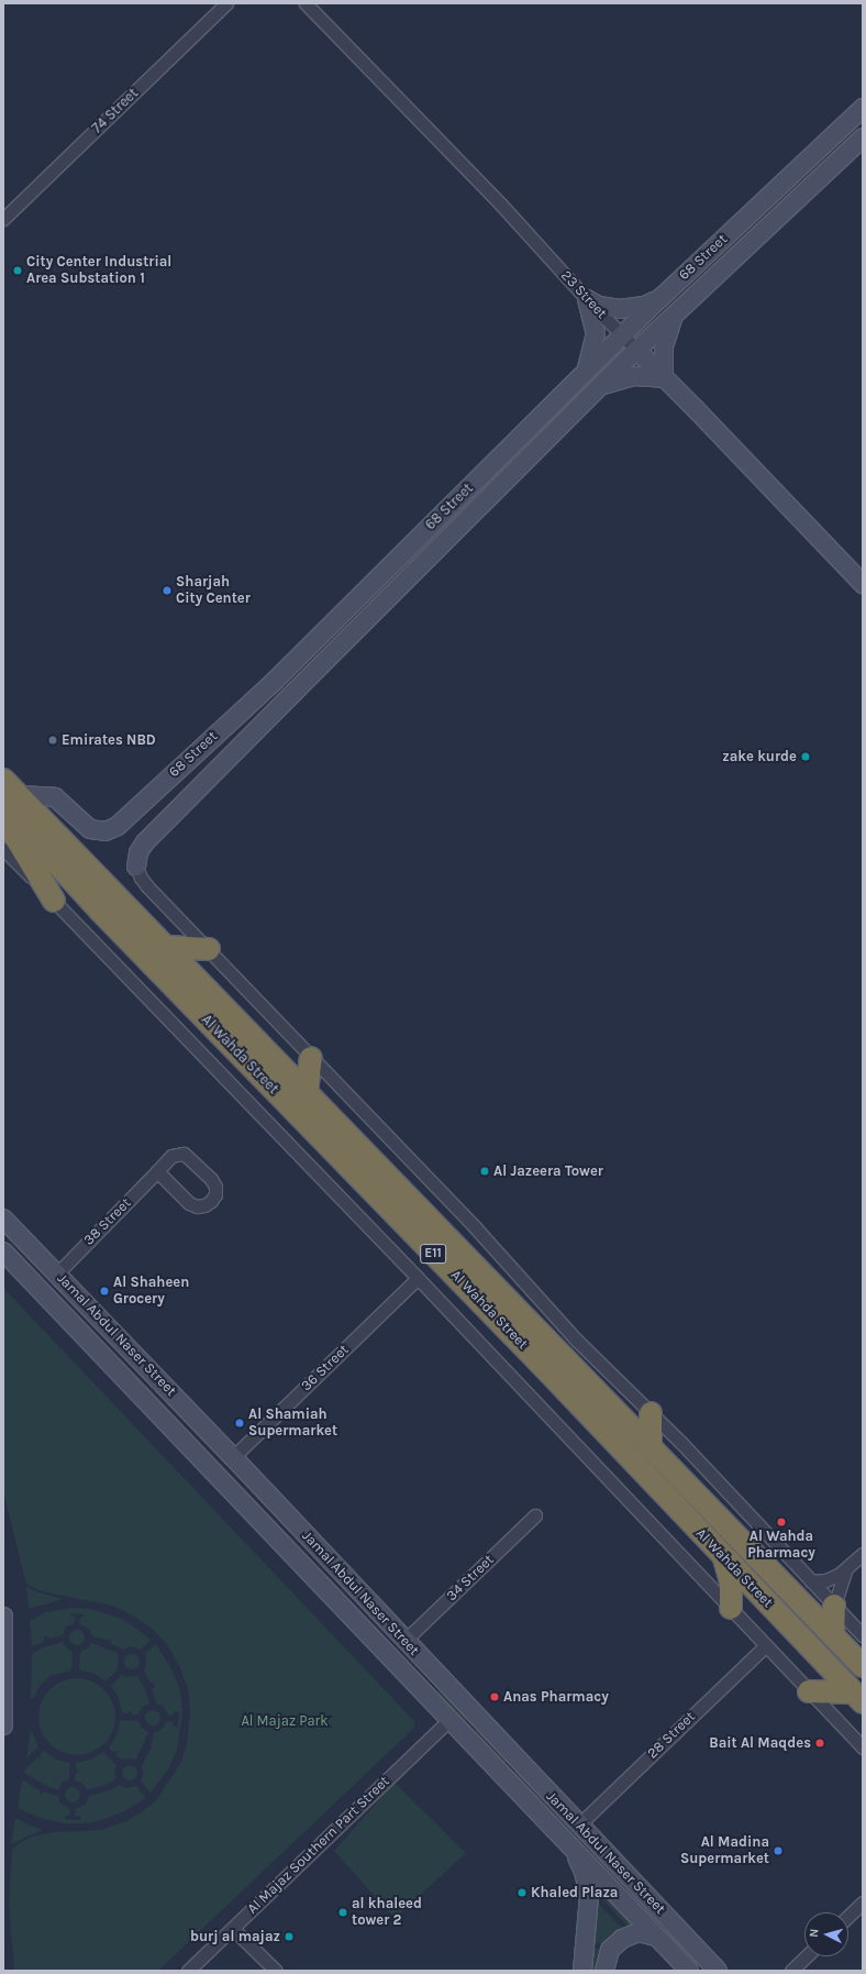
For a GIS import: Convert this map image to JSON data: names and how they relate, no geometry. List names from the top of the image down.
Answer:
{
  "streets": {
    "highway": ["Al Wahda Street", "E11"],
    "street": [
      "74 Street",
      "68 Street",
      "23 Street",
      "38 Street",
      "Jamal Abdul Naser Street",
      "36 Street",
      "34 Street",
      "28 Street",
      "Al Majaz Southern Part Street"
    ]
  },
  "crossings": [
    ["68 Street", "23 Street"],
    ["68 Street", "Al Wahda Street"],
    ["38 Street", "Jamal Abdul Naser Street"],
    ["Jamal Abdul Naser Street", "36 Street"],
    ["Jamal Abdul Naser Street", "34 Street"],
    ["Jamal Abdul Naser Street", "28 Street"],
    ["Jamal Abdul Naser Street", "Al Majaz Southern Part Street"]
  ],
  "parks": ["Al Majaz Park"],
  "places": [
    "City Center Industrial Area Substation 1",
    "Sharjah City Center",
    "Emirates NBD",
    "zake kurde",
    "Al Jazeera Tower",
    "Al Shaheen Grocery",
    "Al Shamiah Supermarket",
    "Al Wahda Pharmacy",
    "Anas Pharmacy",
    "Bait Al Maqdes",
    "Al Madina Supermarket",
    "Khaled Plaza",
    "al khaleed tower 2",
    "burj al majaz"
  ],
  "north": "left"
}
